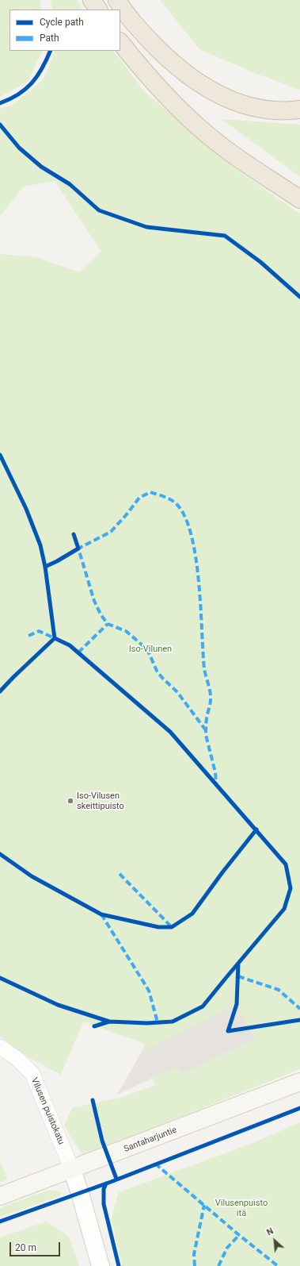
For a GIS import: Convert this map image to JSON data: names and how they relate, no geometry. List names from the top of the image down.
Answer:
{
  "streets": {
    "main road": ["Santaharjuntie"],
    "street": ["Vilusen puistokatu"]
  },
  "crossings": [
    ["Vilusen puistokatu", "Santaharjuntie"]
  ],
  "parks": ["Iso-Vilunen", "Vilusenpuisto itä"],
  "places": ["Iso-Vilusen skeittipuisto"],
  "legend": ["Cycle path", "Path"],
  "scale_bar": "20 m",
  "north": "top left"
}
